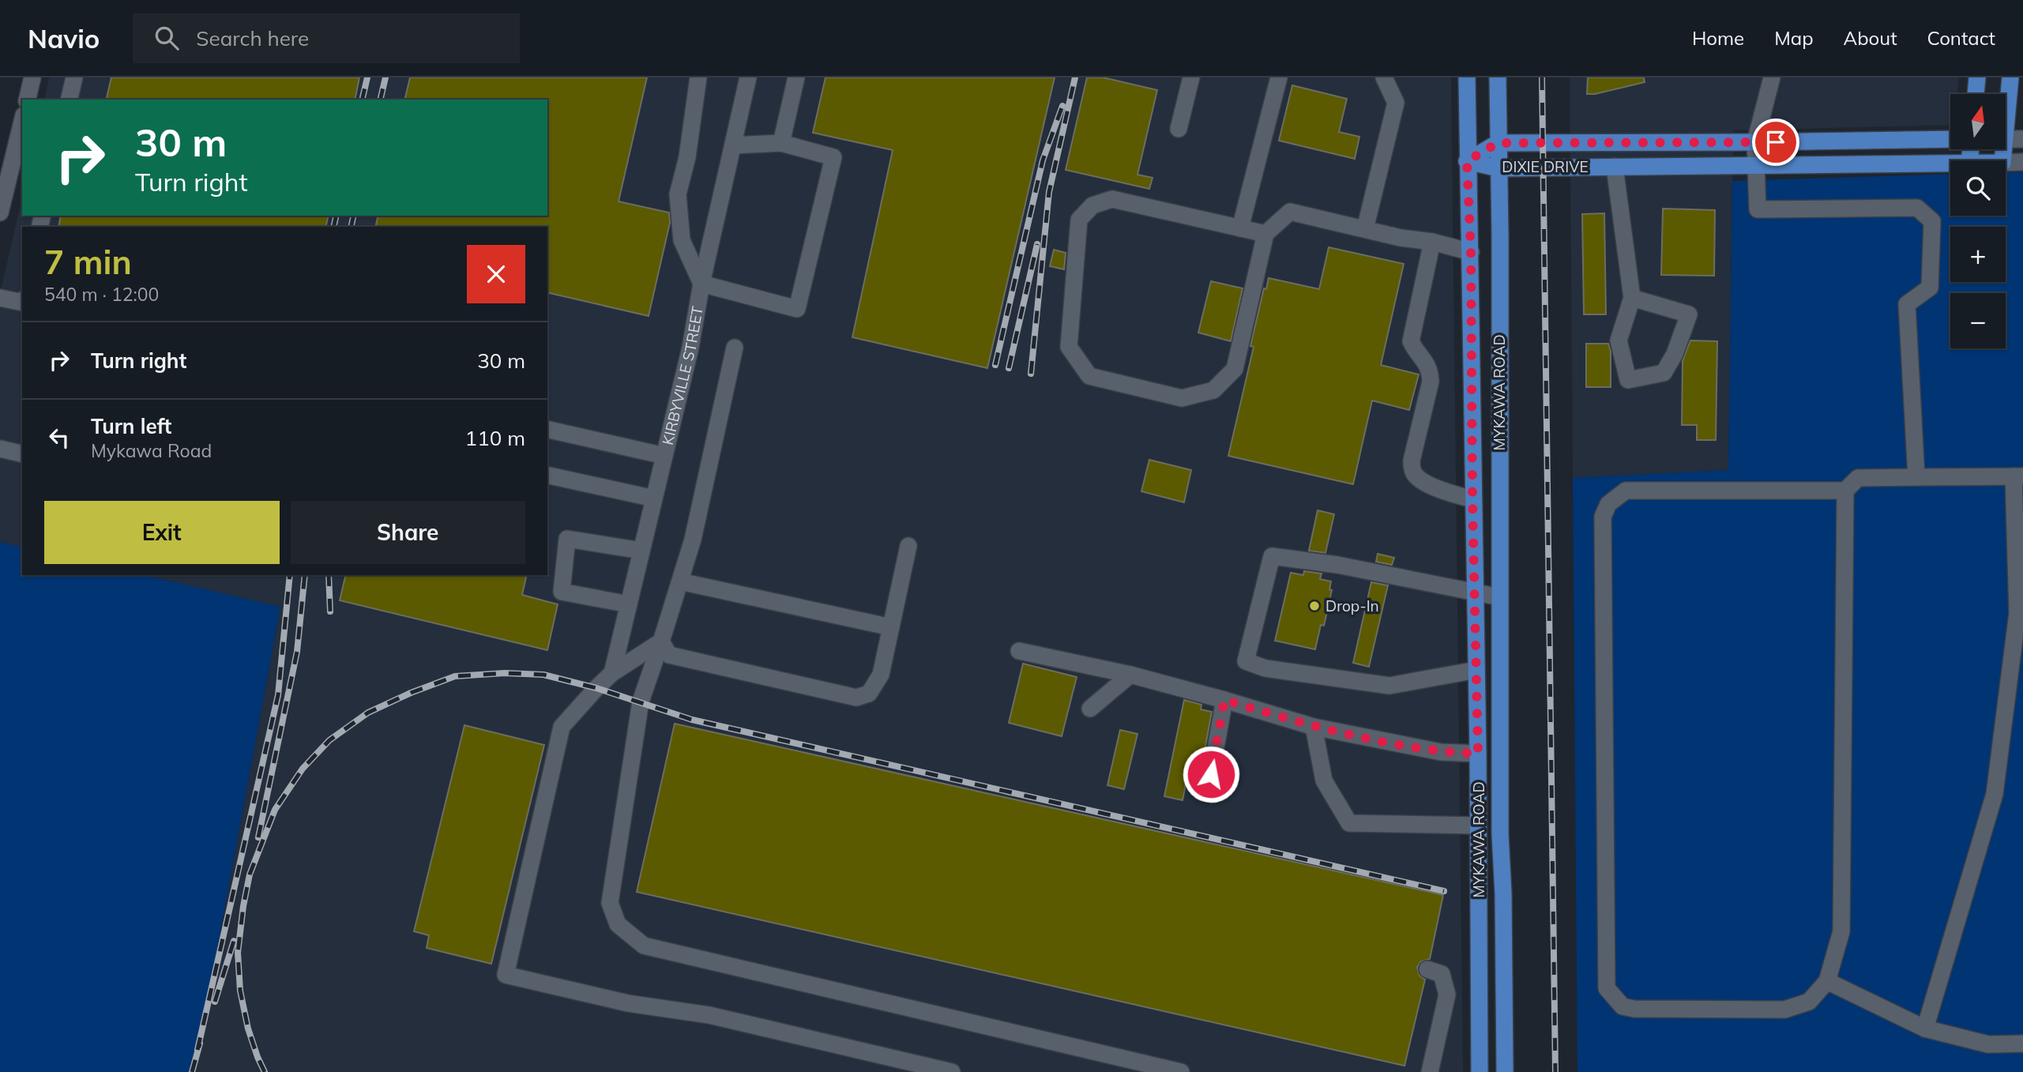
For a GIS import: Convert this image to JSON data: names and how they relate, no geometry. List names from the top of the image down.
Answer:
{
  "streets": {
    "main road": ["DIXIE DRIVE", "MYKAWA ROAD"],
    "street": ["KIRBYVILLE STREET"]
  },
  "crossings": [
    ["DIXIE DRIVE", "MYKAWA ROAD"]
  ],
  "places": ["Drop-In"],
  "north": "top",
  "page": {
    "header": "Navio",
    "search": "Search here",
    "nav": [
      "Home",
      "Map",
      "About",
      "Contact"
    ],
    "map_buttons": ["+", "−"],
    "turn": ["30 m", "Turn right"],
    "heading": ["7 min", "540 m · 12:00"],
    "list": [
      {
        "name": "Turn right",
        "value": "30 m"
      },
      {
        "name": "Turn left",
        "note": "Mykawa Road",
        "value": "110 m"
      }
    ],
    "buttons": ["Exit", "Share"]
  }
}
